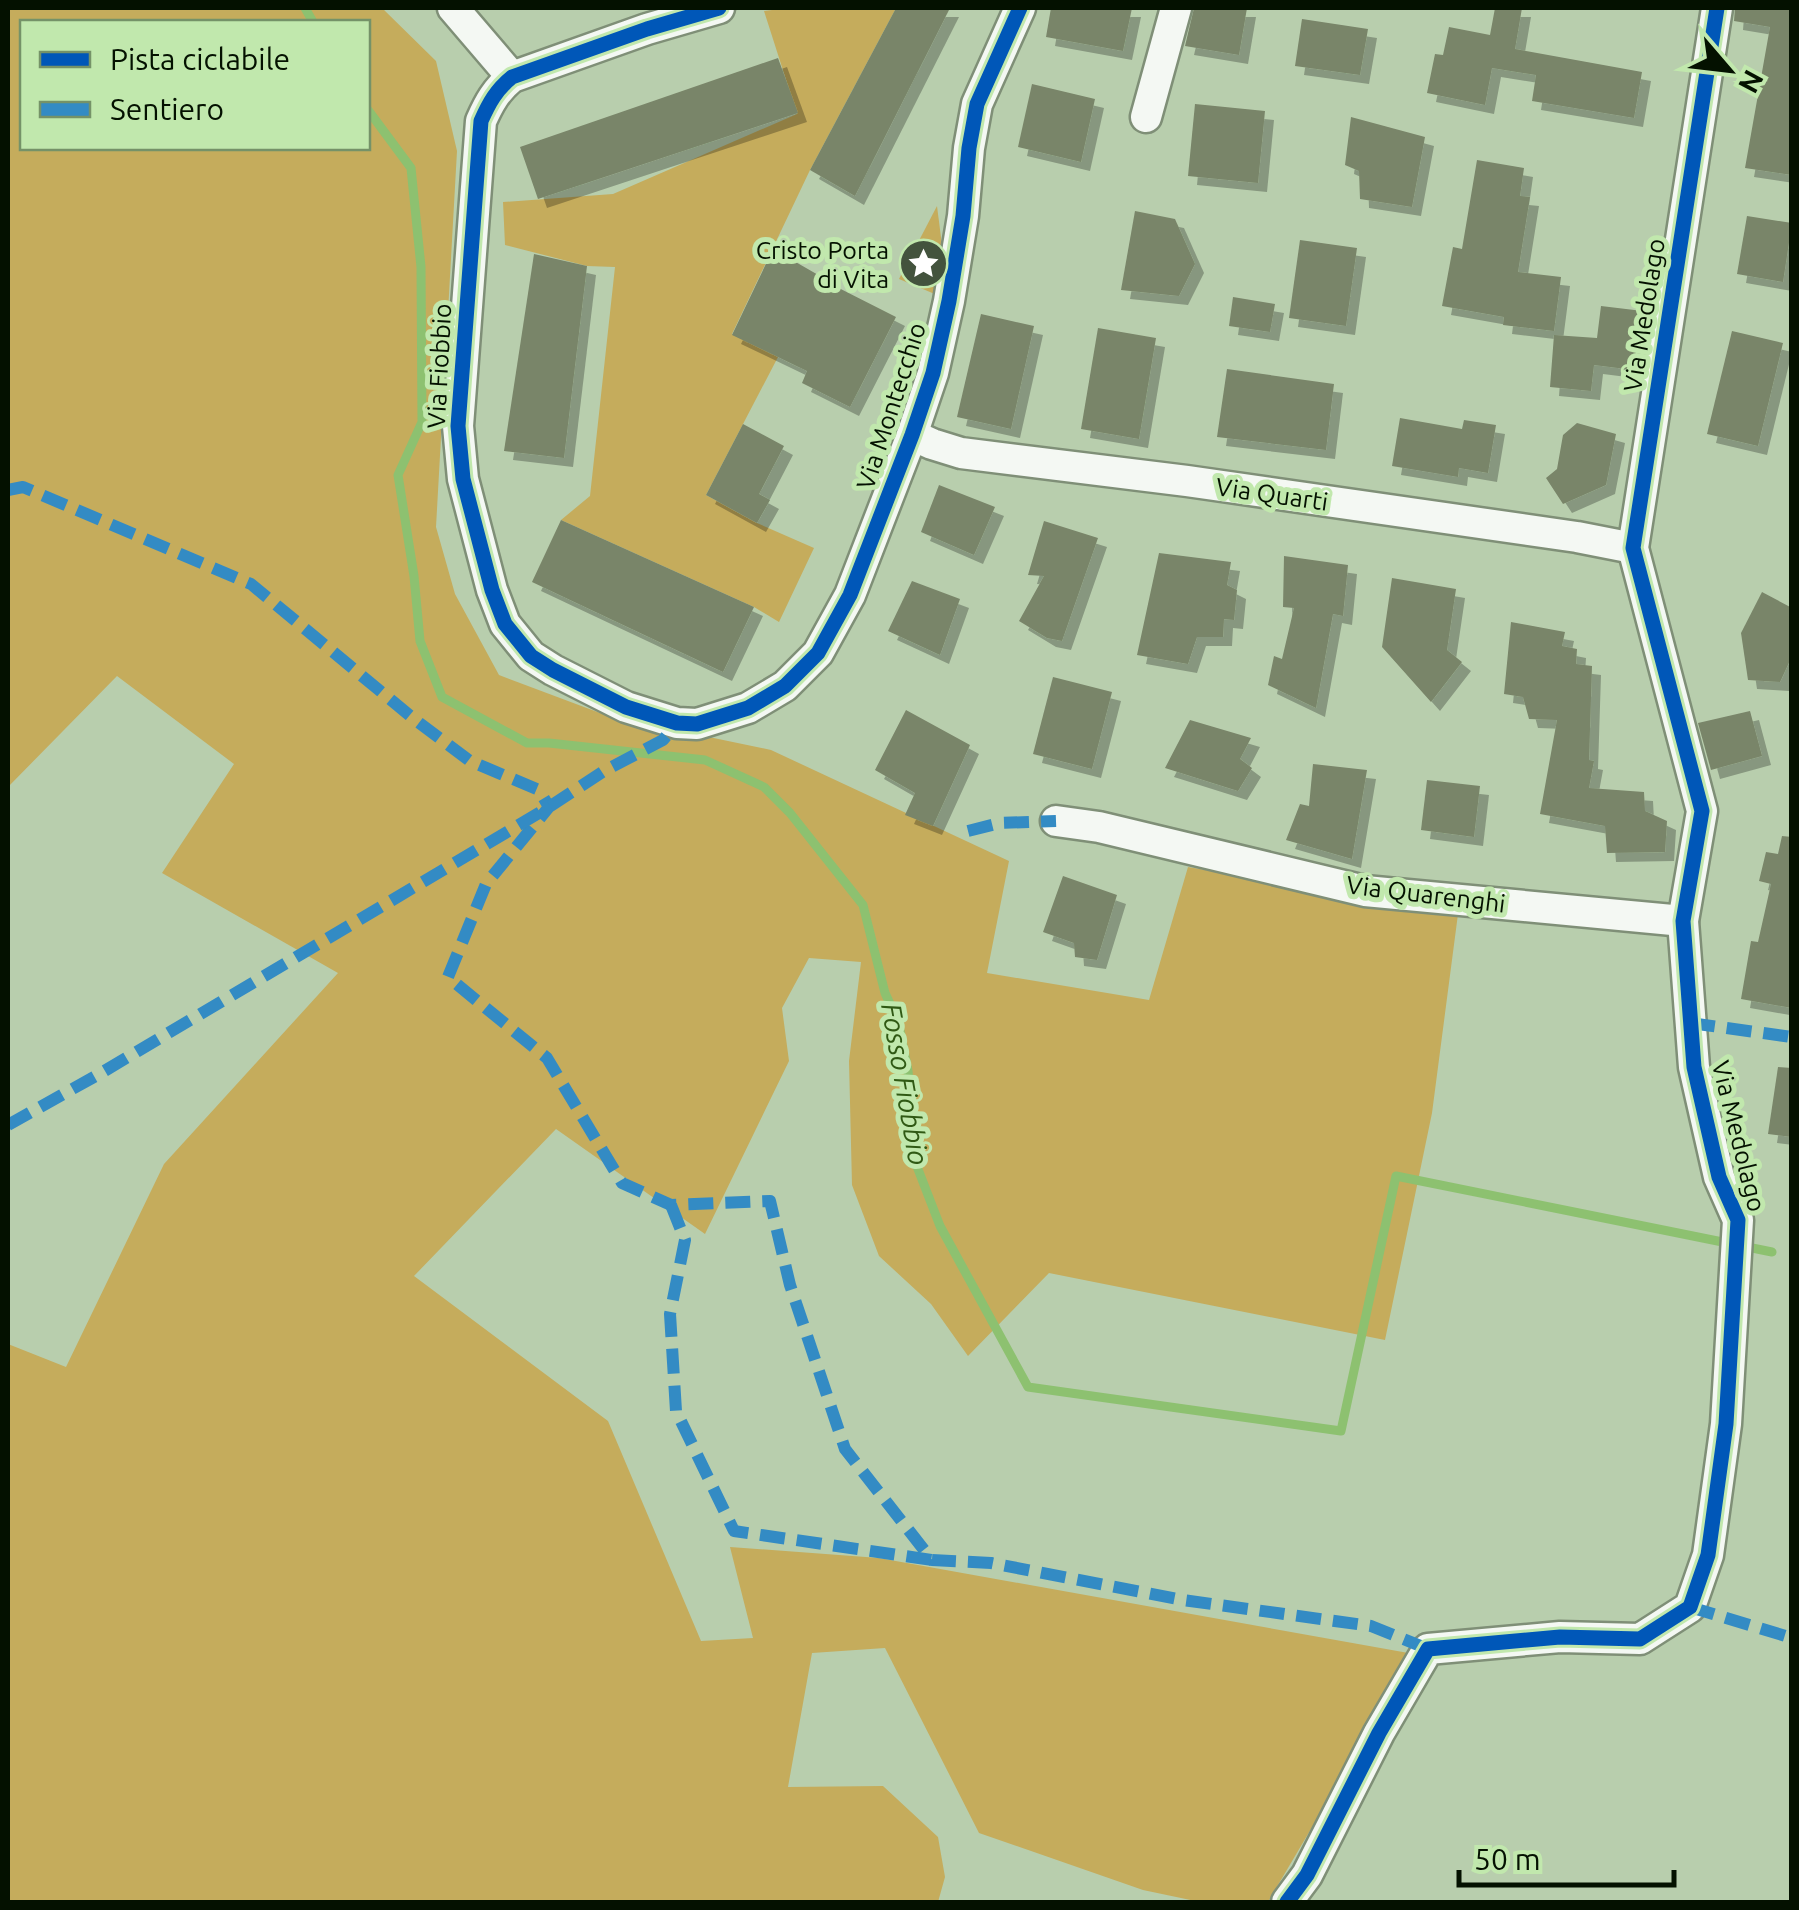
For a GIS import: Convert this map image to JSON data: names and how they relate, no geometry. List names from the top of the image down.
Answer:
{
  "streets": {
    "street": [
      "Via Medolago",
      "Via Fiobbio",
      "Via Montecchio",
      "Via Quarti",
      "Via Quarenghi"
    ]
  },
  "crossings": [
    ["Via Medolago", "Via Quarti"],
    ["Via Medolago", "Via Quarenghi"],
    ["Via Fiobbio", "Via Montecchio"],
    ["Via Montecchio", "Via Quarti"]
  ],
  "water": ["Fosso Fiobbio"],
  "places": {
    "place": ["Cristo Porta di Vita"]
  },
  "legend": ["Pista ciclabile", "Sentiero"],
  "scale_bar": "50 m",
  "north": "bottom right"
}
